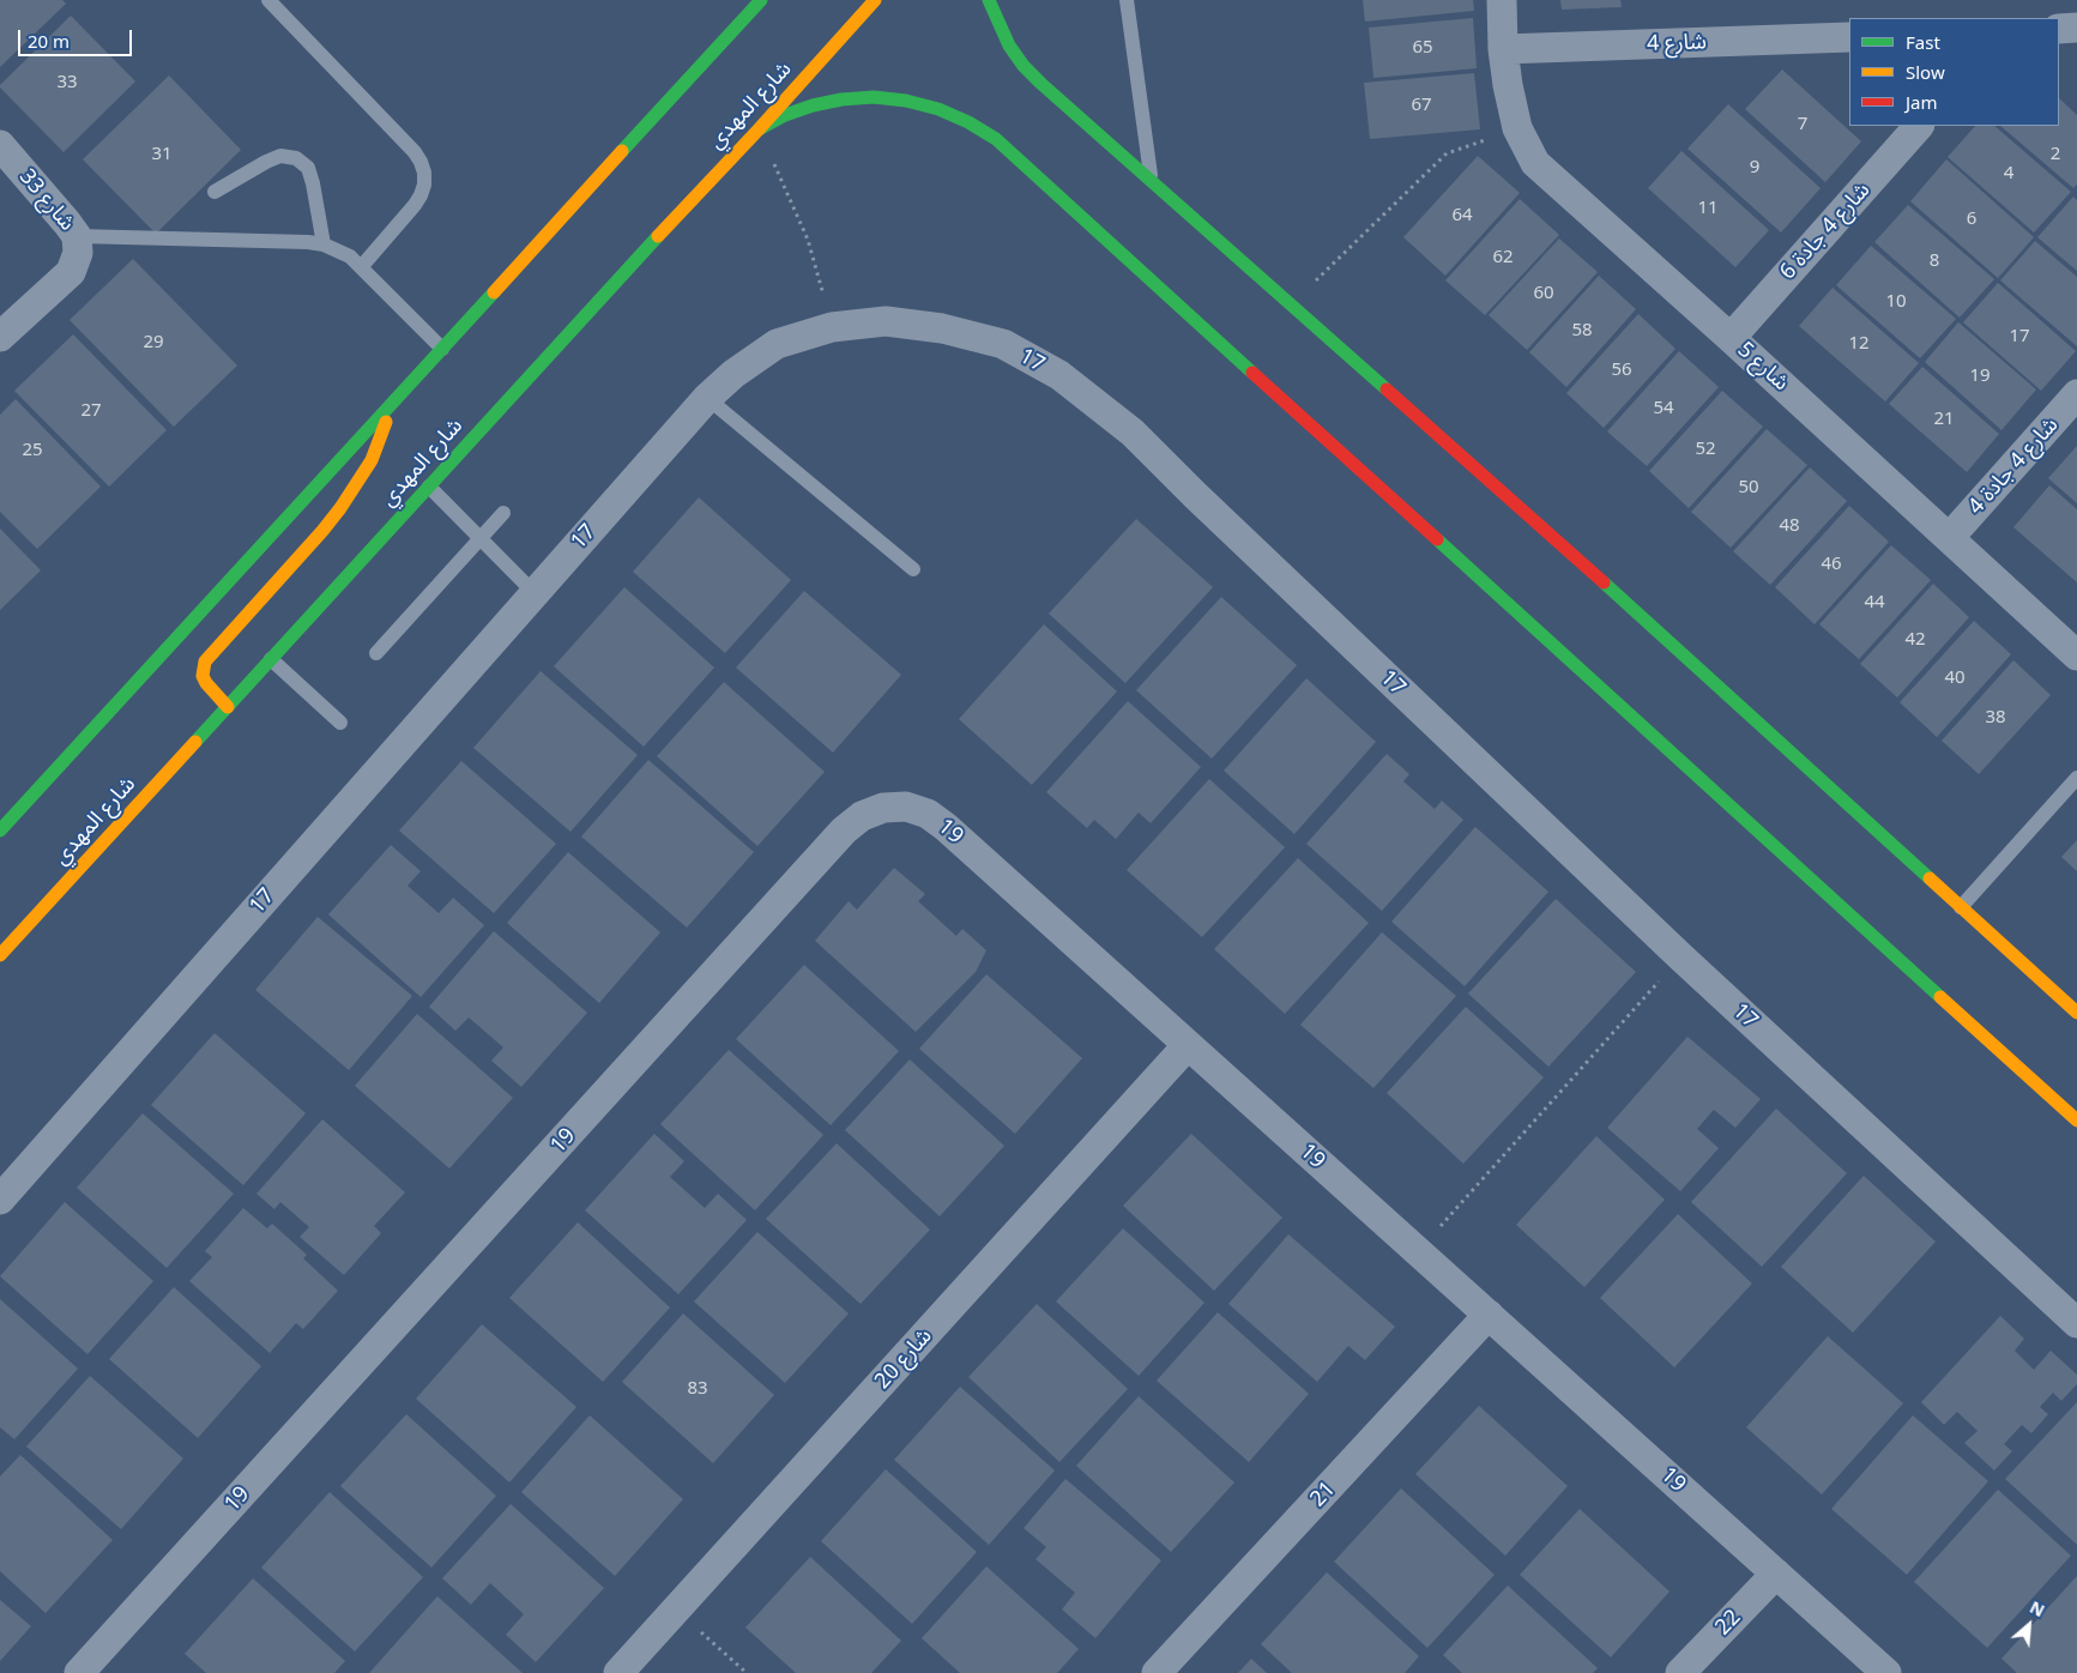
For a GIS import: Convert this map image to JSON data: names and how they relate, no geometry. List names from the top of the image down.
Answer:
{
  "streets": {
    "street": [
      "شارع 4",
      "شارع المهدي",
      "شارع 33",
      "شارع 4 جادة 6",
      "17",
      "شارع 5",
      "شارع 4 جادة 4",
      "19",
      "شارع 20",
      "21",
      "22"
    ]
  },
  "crossings": [
    ["شارع 4", "شارع 5"],
    ["شارع 4 جادة 6", "شارع 5"],
    ["شارع 5", "شارع 4 جادة 4"],
    ["19", "شارع 20"],
    ["19", "21"],
    ["19", "22"]
  ],
  "house_numbers": [
    "65",
    "33",
    "67",
    "7",
    "31",
    "2",
    "9",
    "4",
    "11",
    "64",
    "6",
    "62",
    "8",
    "60",
    "10",
    "58",
    "17",
    "29",
    "12",
    "56",
    "19",
    "54",
    "27",
    "21",
    "52",
    "25",
    "50",
    "48",
    "46",
    "44",
    "42",
    "40",
    "38",
    "83"
  ],
  "legend": ["Fast", "Slow", "Jam"],
  "scale_bar": "20 m",
  "north": "top right"
}
